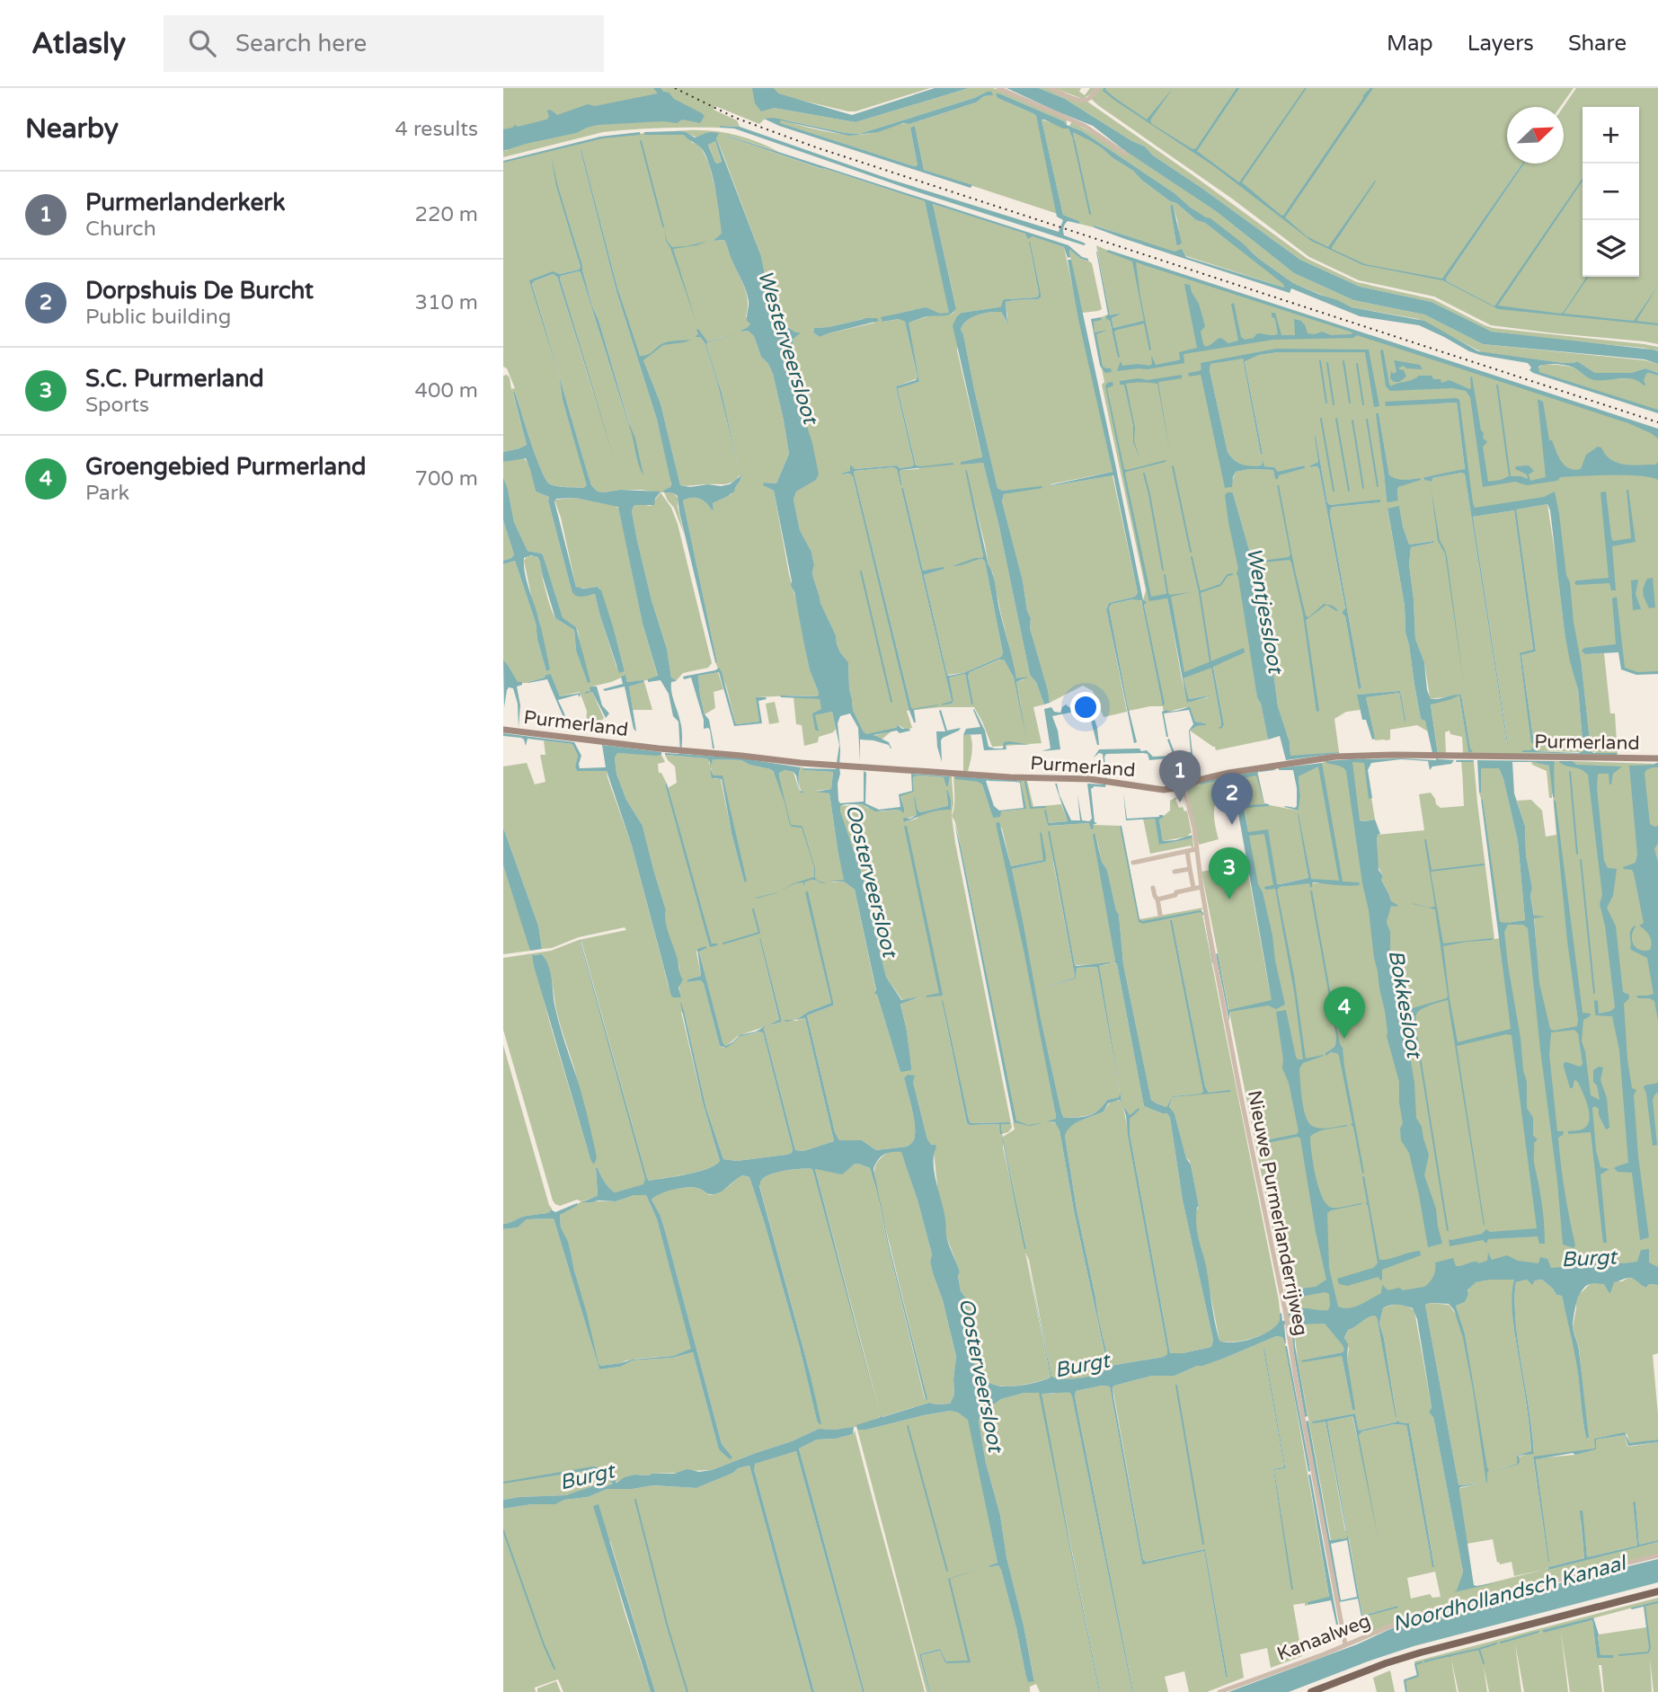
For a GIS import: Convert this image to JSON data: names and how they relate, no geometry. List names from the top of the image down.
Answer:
{
  "streets": {
    "street": ["Purmerland", "Nieuwe Purmerlanderrijweg", "Kanaalweg"]
  },
  "crossings": [
    ["Purmerland", "Nieuwe Purmerlanderrijweg"],
    ["Nieuwe Purmerlanderrijweg", "Kanaalweg"]
  ],
  "water": [
    "Westerveersloot",
    "Wentjessloot",
    "Oosterveersloot",
    "Bokkesloot",
    "Burgt",
    "Noordhollandsch Kanaal"
  ],
  "north": "top right",
  "page": {
    "header": "Atlasly",
    "search": "Search here",
    "nav": ["Map", "Layers", "Share"],
    "heading": ["Nearby", "4 results"],
    "map_buttons": ["+", "−"],
    "list": [
      {
        "mark": "1",
        "name": "Purmerlanderkerk",
        "note": "Church",
        "value": "220 m"
      },
      {
        "mark": "2",
        "name": "Dorpshuis De Burcht",
        "note": "Public building",
        "value": "310 m"
      },
      {
        "mark": "3",
        "name": "S.C. Purmerland",
        "note": "Sports",
        "value": "400 m"
      },
      {
        "mark": "4",
        "name": "Groengebied Purmerland",
        "note": "Park",
        "value": "700 m"
      }
    ],
    "pins": [
      "1",
      "2",
      "3",
      "4"
    ]
  }
}
